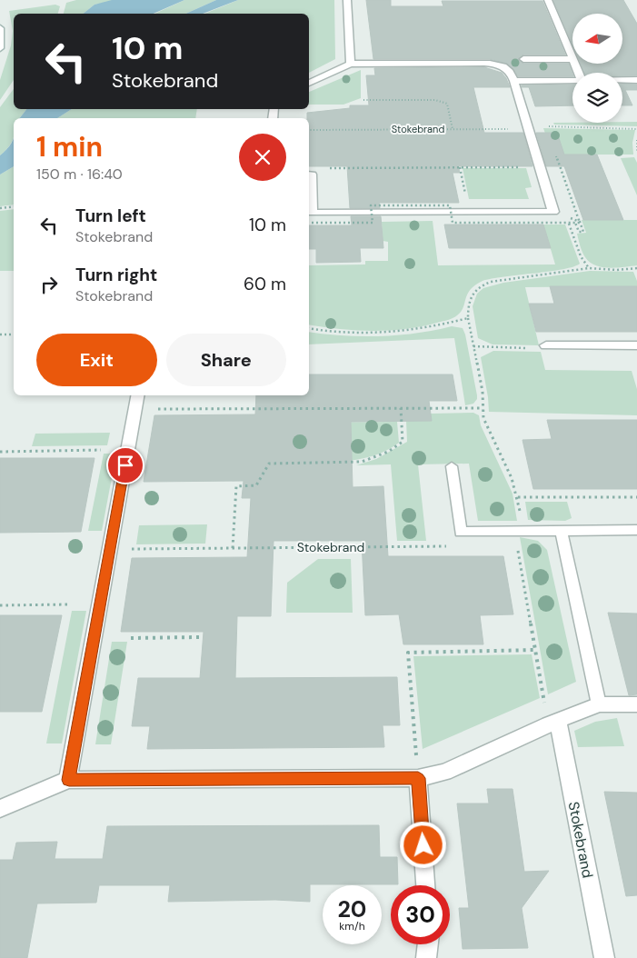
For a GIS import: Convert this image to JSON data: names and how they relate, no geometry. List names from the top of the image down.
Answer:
{
  "streets": {
    "street": ["Stokebrand"]
  },
  "north": "left",
  "page": {
    "turn": ["10 m", "Stokebrand"],
    "heading": ["1 min", "150 m · 16:40"],
    "list": [
      {
        "name": "Turn left",
        "note": "Stokebrand",
        "value": "10 m"
      },
      {
        "name": "Turn right",
        "note": "Stokebrand",
        "value": "60 m"
      }
    ],
    "buttons": ["Exit", "Share"],
    "speed": "20 km/h",
    "limit": "30"
  }
}
